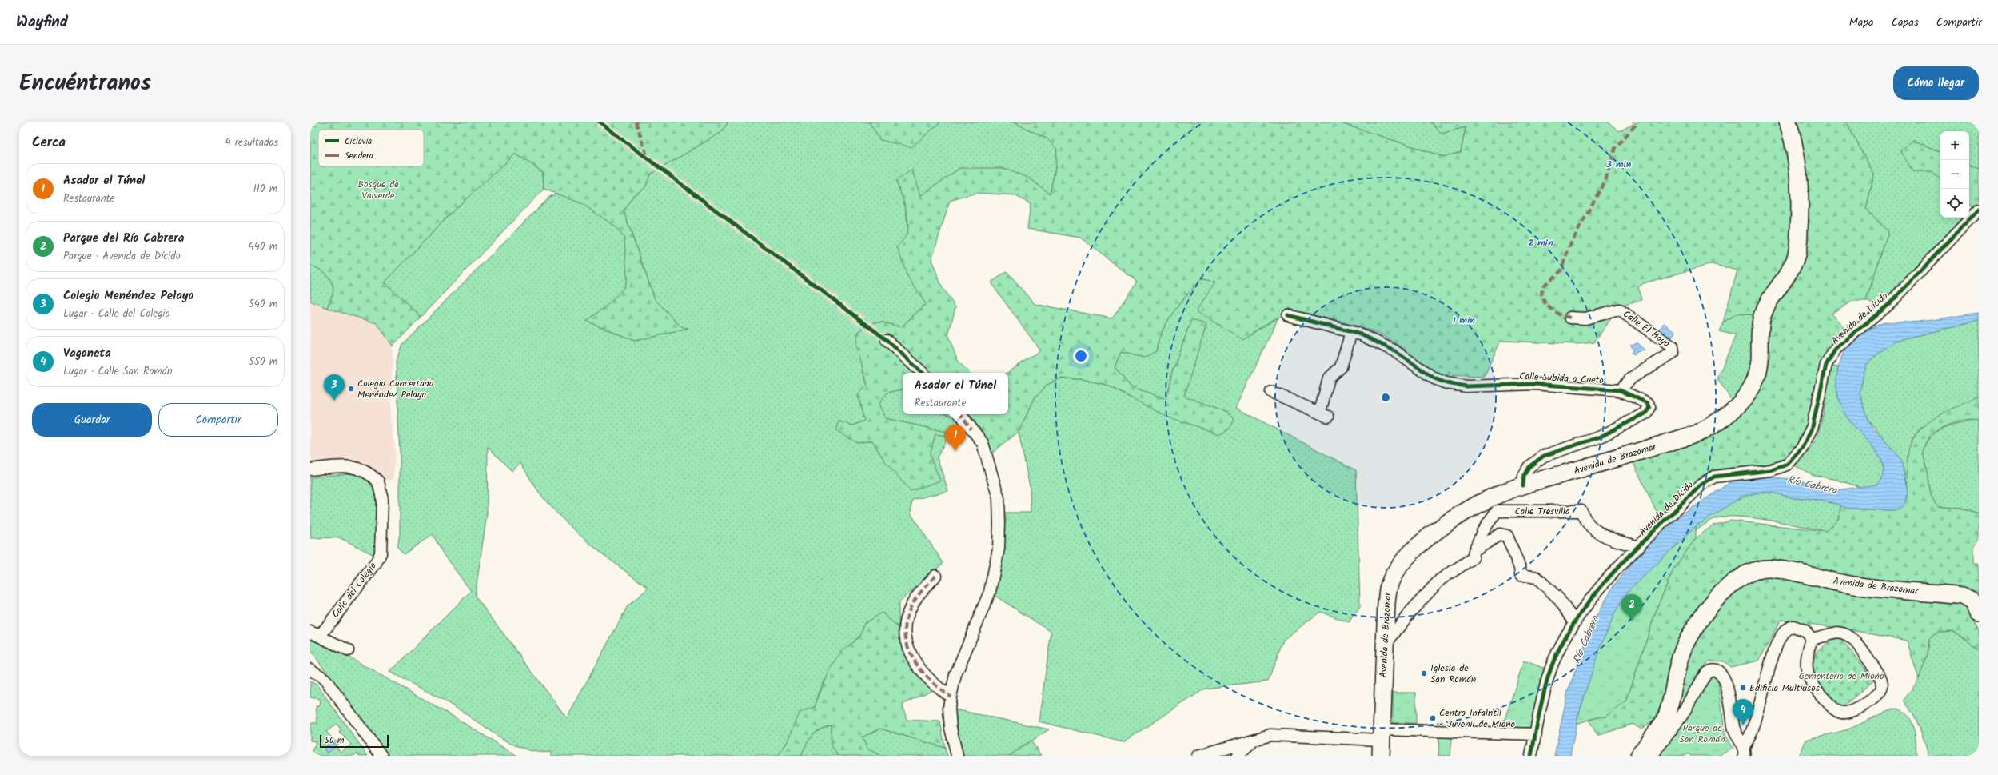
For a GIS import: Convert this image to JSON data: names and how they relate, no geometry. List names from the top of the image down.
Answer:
{
  "streets": {
    "highway": ["Avenida de Brazomar"],
    "street": [
      "Avenida de Dícido",
      "Calle El Hoyo",
      "Calle Subida a Cueto",
      "Calle Tresvilla",
      "Calle del Colegio"
    ]
  },
  "crossings": [
    ["Avenida de Dícido", "Calle Tresvilla"],
    ["Calle El Hoyo", "Calle Subida a Cueto"],
    ["Calle Subida a Cueto", "Avenida de Brazomar"],
    ["Avenida de Brazomar", "Calle Tresvilla"]
  ],
  "water": ["Río Cabrera"],
  "parks": ["Bosque de Valverde", "Cementerio de Mioño", "Parque de San Román"],
  "places": [
    "Colegio Concertado Menéndez Pelayo",
    "Iglesia de San Román",
    "Edificio Multiusos",
    "Centro Infalntil - Juvenil de Mioño"
  ],
  "legend": ["Ciclovía", "Sendero"],
  "scale_bar": "50 m",
  "page": {
    "header": "Wayfind",
    "nav": ["Mapa", "Capas", "Compartir"],
    "title": "Encuéntranos",
    "buttons": [
      "Cómo llegar",
      ["Guardar", "Compartir"]
    ],
    "heading": ["Cerca", "4 resultados"],
    "map_buttons": ["+", "−"],
    "list": [
      {
        "mark": "1",
        "name": "Asador el Túnel",
        "note": "Restaurante",
        "value": "110 m"
      },
      {
        "mark": "2",
        "name": "Parque del Río Cabrera",
        "note": "Parque · Avenida de Dícido",
        "value": "440 m"
      },
      {
        "mark": "3",
        "name": "Colegio Menéndez Pelayo",
        "note": "Lugar · Calle del Colegio",
        "value": "540 m"
      },
      {
        "mark": "4",
        "name": "Vagoneta",
        "note": "Lugar · Calle San Román",
        "value": "550 m"
      }
    ],
    "popup": ["Asador el Túnel", "Restaurante"],
    "pins": [
      "3",
      "1",
      "2",
      "4"
    ],
    "scale": "50 m"
  },
  "rings": ["3 min", "2 min", "1 min"]
}
